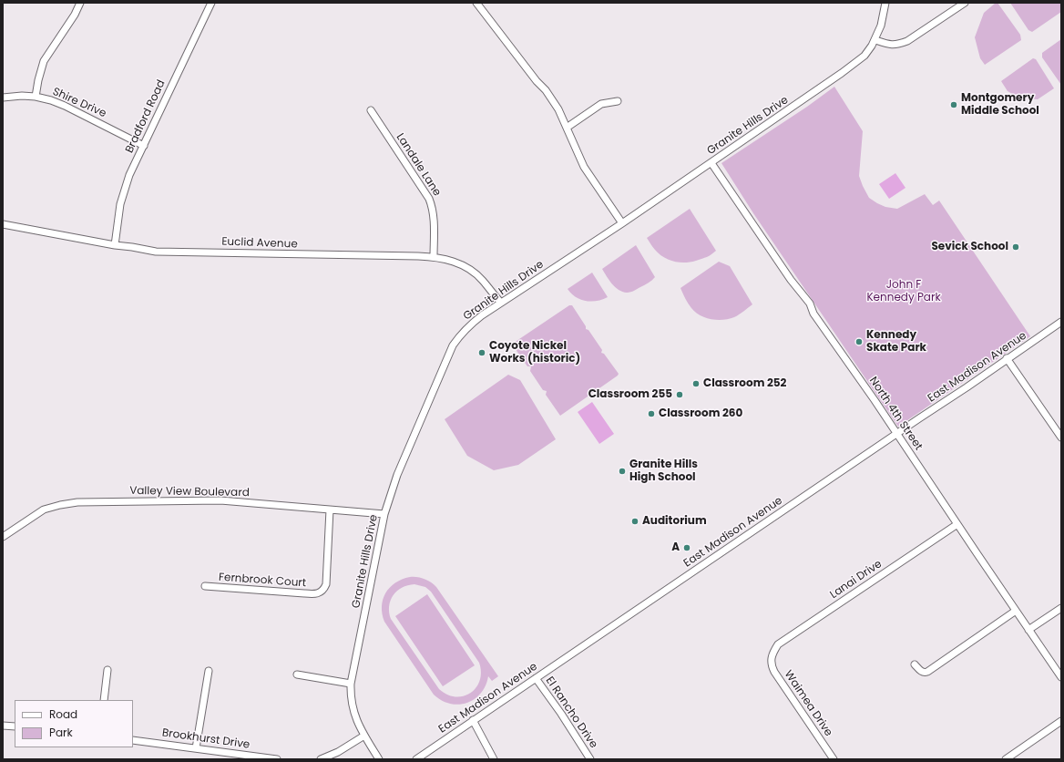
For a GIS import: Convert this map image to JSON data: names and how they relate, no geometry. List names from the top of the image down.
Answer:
{
  "streets": {
    "street": [
      "Shire Drive",
      "Bradford Road",
      "Granite Hills Drive",
      "Landale Lane",
      "Euclid Avenue",
      "East Madison Avenue",
      "North 4th Street",
      "Valley View Boulevard",
      "Lanai Drive",
      "Fernbrook Court",
      "Waimea Drive",
      "El Rancho Drive",
      "Brookhurst Drive"
    ]
  },
  "crossings": [
    ["Shire Drive", "Bradford Road"],
    ["Bradford Road", "Euclid Avenue"],
    ["Granite Hills Drive", "Euclid Avenue"],
    ["Granite Hills Drive", "North 4th Street"],
    ["Granite Hills Drive", "Valley View Boulevard"],
    ["Landale Lane", "Euclid Avenue"],
    ["East Madison Avenue", "North 4th Street"],
    ["East Madison Avenue", "El Rancho Drive"],
    ["North 4th Street", "Lanai Drive"],
    ["Valley View Boulevard", "Fernbrook Court"],
    ["Lanai Drive", "Waimea Drive"]
  ],
  "parks": ["John F Kennedy Park"],
  "places": [
    "Montgomery Middle School",
    "Sevick School",
    "Kennedy Skate Park",
    "Coyote Nickel Works (historic)",
    "Classroom 252",
    "Classroom 255",
    "Classroom 260",
    "Granite Hills High School",
    "Auditorium",
    "A"
  ],
  "legend": ["Road", "Park"]
}
